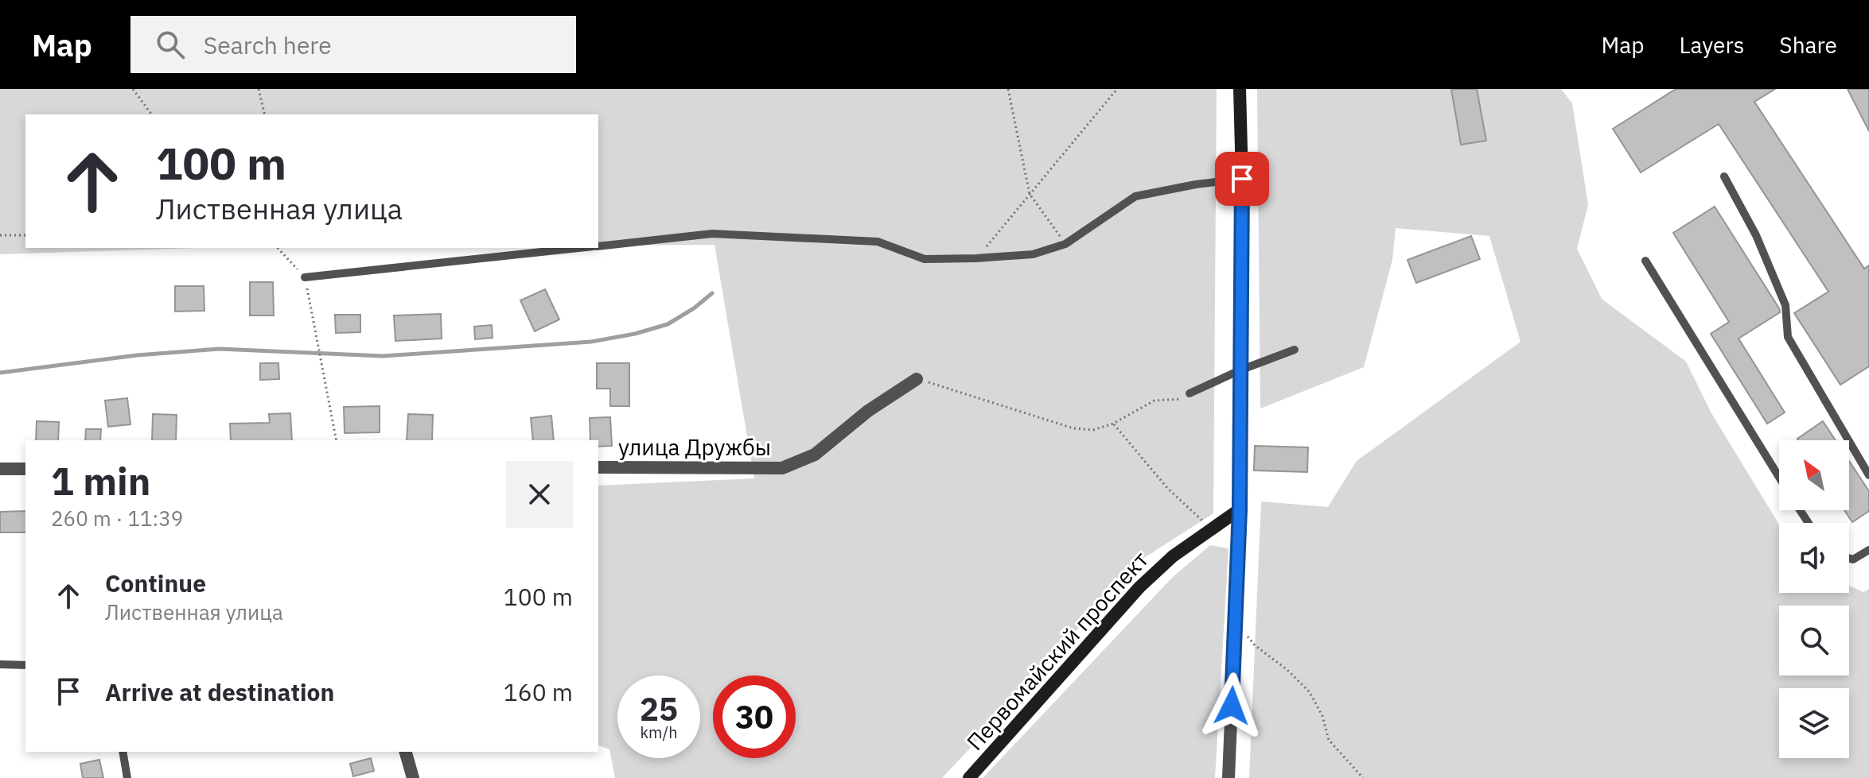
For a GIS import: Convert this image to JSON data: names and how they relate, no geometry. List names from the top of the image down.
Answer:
{
  "streets": {
    "street": ["улица Дружбы", "Первомайский проспект"]
  },
  "north": "top left",
  "page": {
    "header": "Map",
    "search": "Search here",
    "nav": ["Map", "Layers", "Share"],
    "turn": ["100 m", "Лиственная улица"],
    "heading": ["1 min", "260 m · 11:39"],
    "list": [
      {
        "name": "Continue",
        "note": "Лиственная улица",
        "value": "100 m"
      },
      {
        "name": "Arrive at destination",
        "value": "160 m"
      }
    ],
    "speed": "25 km/h",
    "limit": "30"
  }
}
